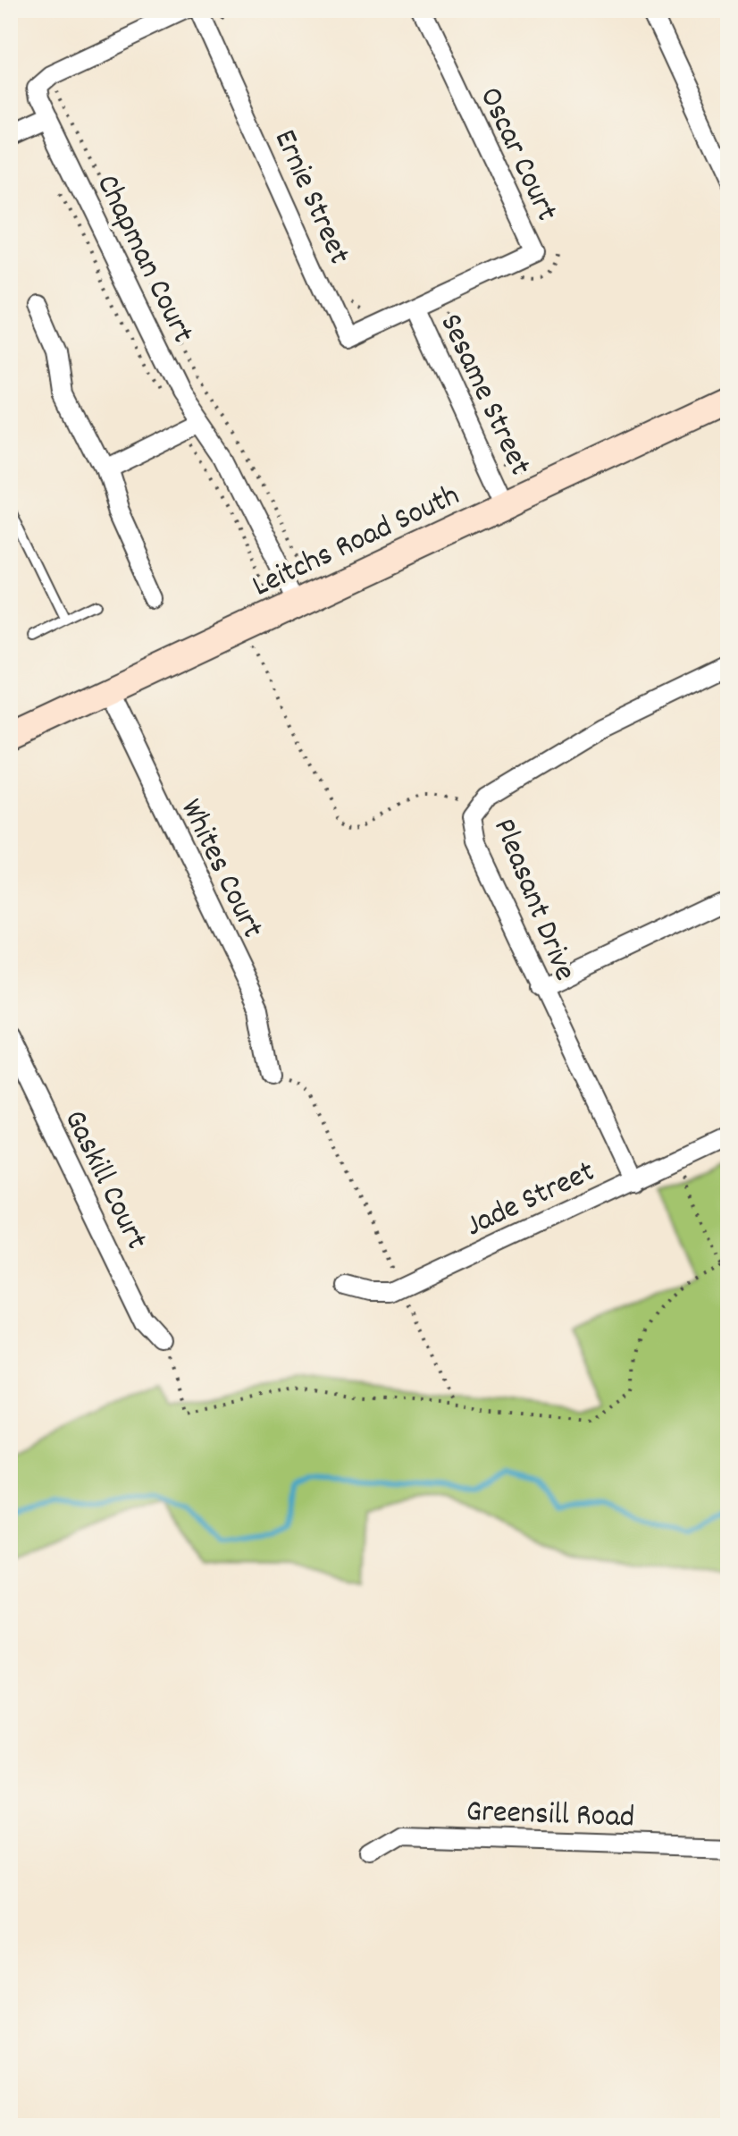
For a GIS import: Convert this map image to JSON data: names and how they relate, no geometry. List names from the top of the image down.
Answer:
{
  "streets": {
    "street": [
      "Oscar Court",
      "Ernie Street",
      "Chapman Court",
      "Sesame Street",
      "Leitchs Road South",
      "Whites Court",
      "Pleasant Drive",
      "Gaskill Court",
      "Jade Street",
      "Greensill Road"
    ]
  },
  "crossings": [
    ["Oscar Court", "Ernie Street"],
    ["Oscar Court", "Sesame Street"],
    ["Ernie Street", "Sesame Street"],
    ["Chapman Court", "Leitchs Road South"],
    ["Sesame Street", "Leitchs Road South"],
    ["Leitchs Road South", "Whites Court"],
    ["Pleasant Drive", "Jade Street"]
  ]
}
